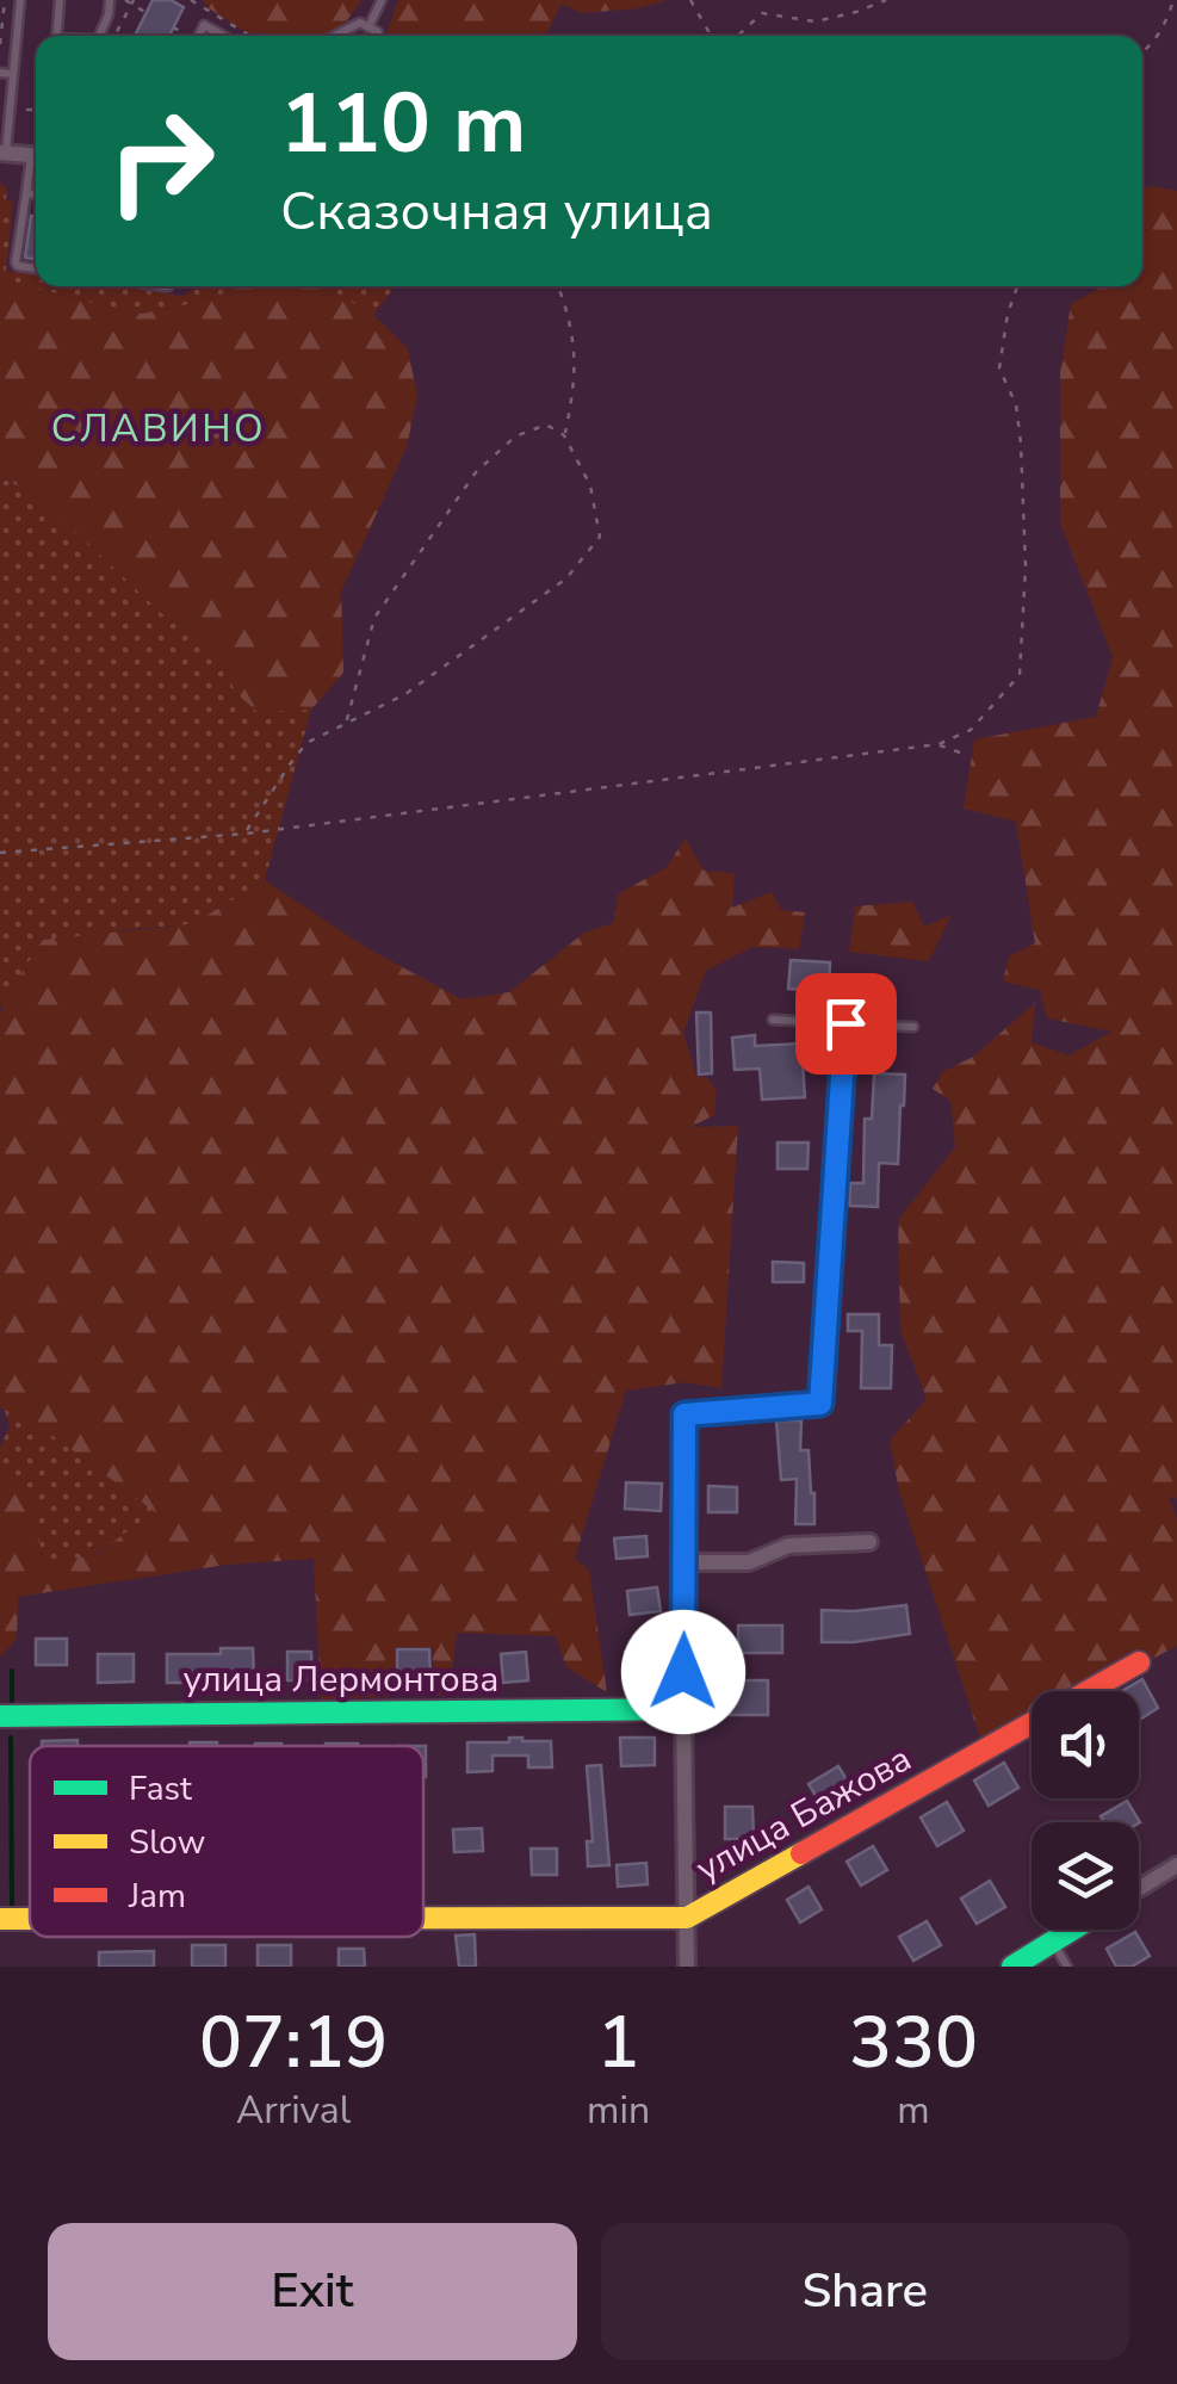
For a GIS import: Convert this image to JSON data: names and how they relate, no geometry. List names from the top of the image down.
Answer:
{
  "streets": {
    "street": ["улица Лермонтова", "улица Бажова"]
  },
  "districts": ["СЛАВИНО"],
  "legend": ["Fast", "Slow", "Jam"],
  "page": {
    "turn": ["110 m", "Сказочная улица"],
    "eta": [
      "07:19",
      "Arrival",
      "1",
      "min",
      "330",
      "m"
    ],
    "buttons": ["Exit", "Share"]
  }
}
